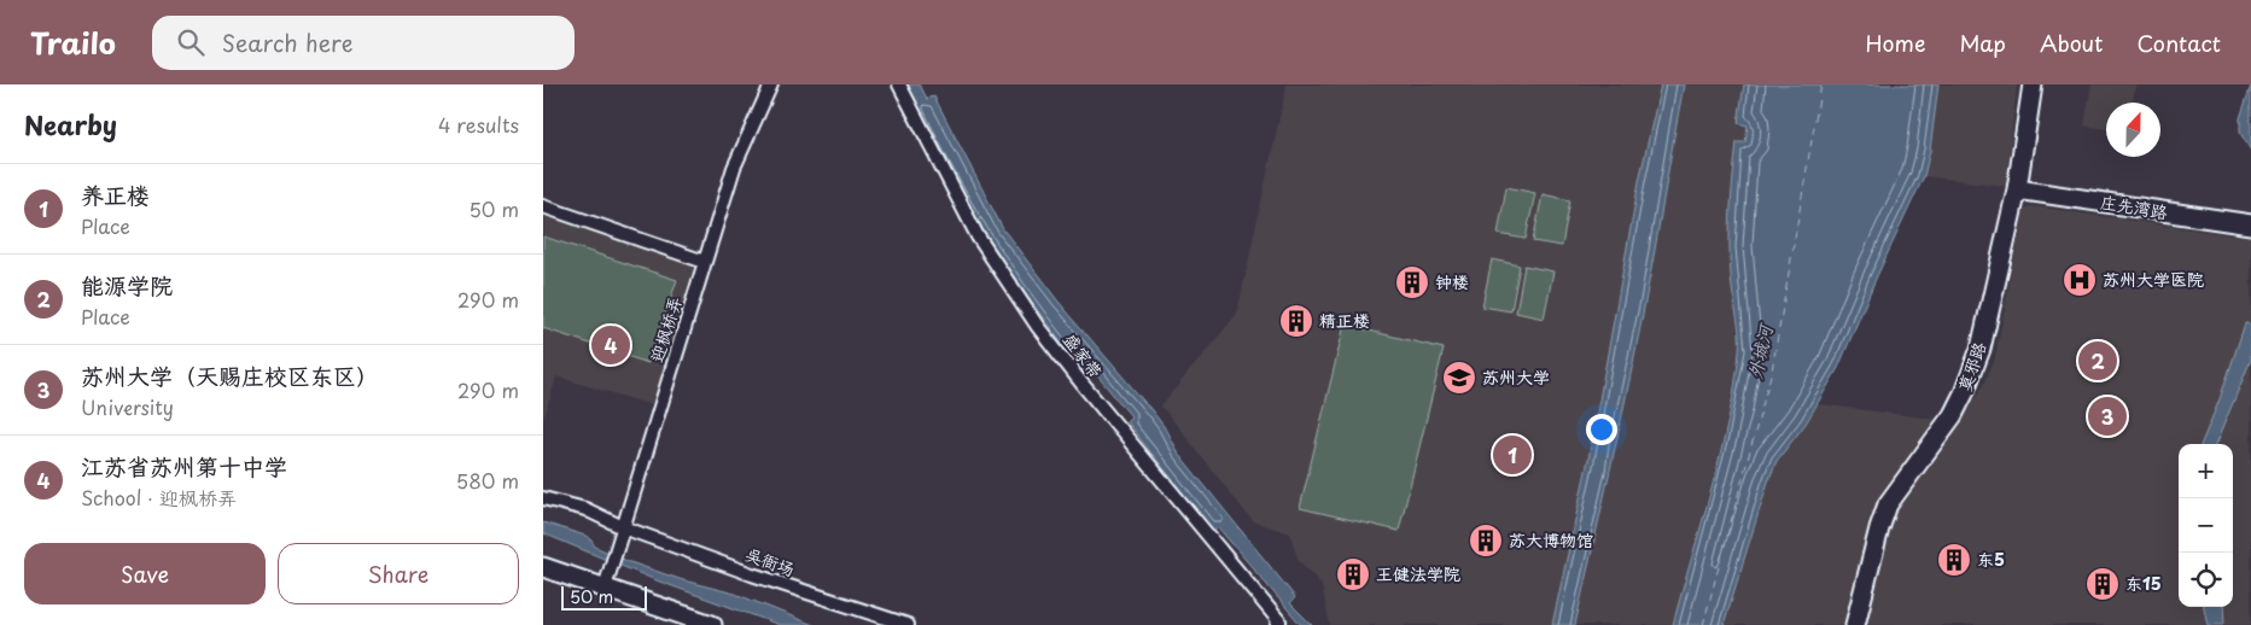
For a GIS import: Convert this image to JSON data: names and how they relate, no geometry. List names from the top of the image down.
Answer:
{
  "streets": {
    "main road": ["庄先湾路", "莫邪路"],
    "street": ["迎枫桥弄", "盛家带", "吴衙场"]
  },
  "crossings": [
    ["庄先湾路", "莫邪路"],
    ["迎枫桥弄", "吴衙场"]
  ],
  "water": ["外城河"],
  "places": {
    "hospital": ["苏州大学医院"],
    "building": [
      "钟楼",
      "精正楼",
      "苏大博物馆",
      "东5",
      "王健法学院",
      "东15"
    ],
    "school or university": ["苏州大学"]
  },
  "scale_bar": "50 m",
  "north": "top",
  "page": {
    "header": "Trailo",
    "search": "Search here",
    "nav": [
      "Home",
      "Map",
      "About",
      "Contact"
    ],
    "heading": ["Nearby", "4 results"],
    "list": [
      {
        "mark": "1",
        "name": "养正楼",
        "note": "Place",
        "value": "50 m"
      },
      {
        "mark": "2",
        "name": "能源学院",
        "note": "Place",
        "value": "290 m"
      },
      {
        "mark": "3",
        "name": "苏州大学（天赐庄校区东区）",
        "note": "University",
        "value": "290 m"
      },
      {
        "mark": "4",
        "name": "江苏省苏州第十中学",
        "note": "School · 迎枫桥弄",
        "value": "580 m"
      }
    ],
    "pins": [
      "4",
      "2",
      "3",
      "1"
    ],
    "map_buttons": ["+", "−"],
    "buttons": ["Save", "Share"],
    "scale": "50 m"
  }
}
